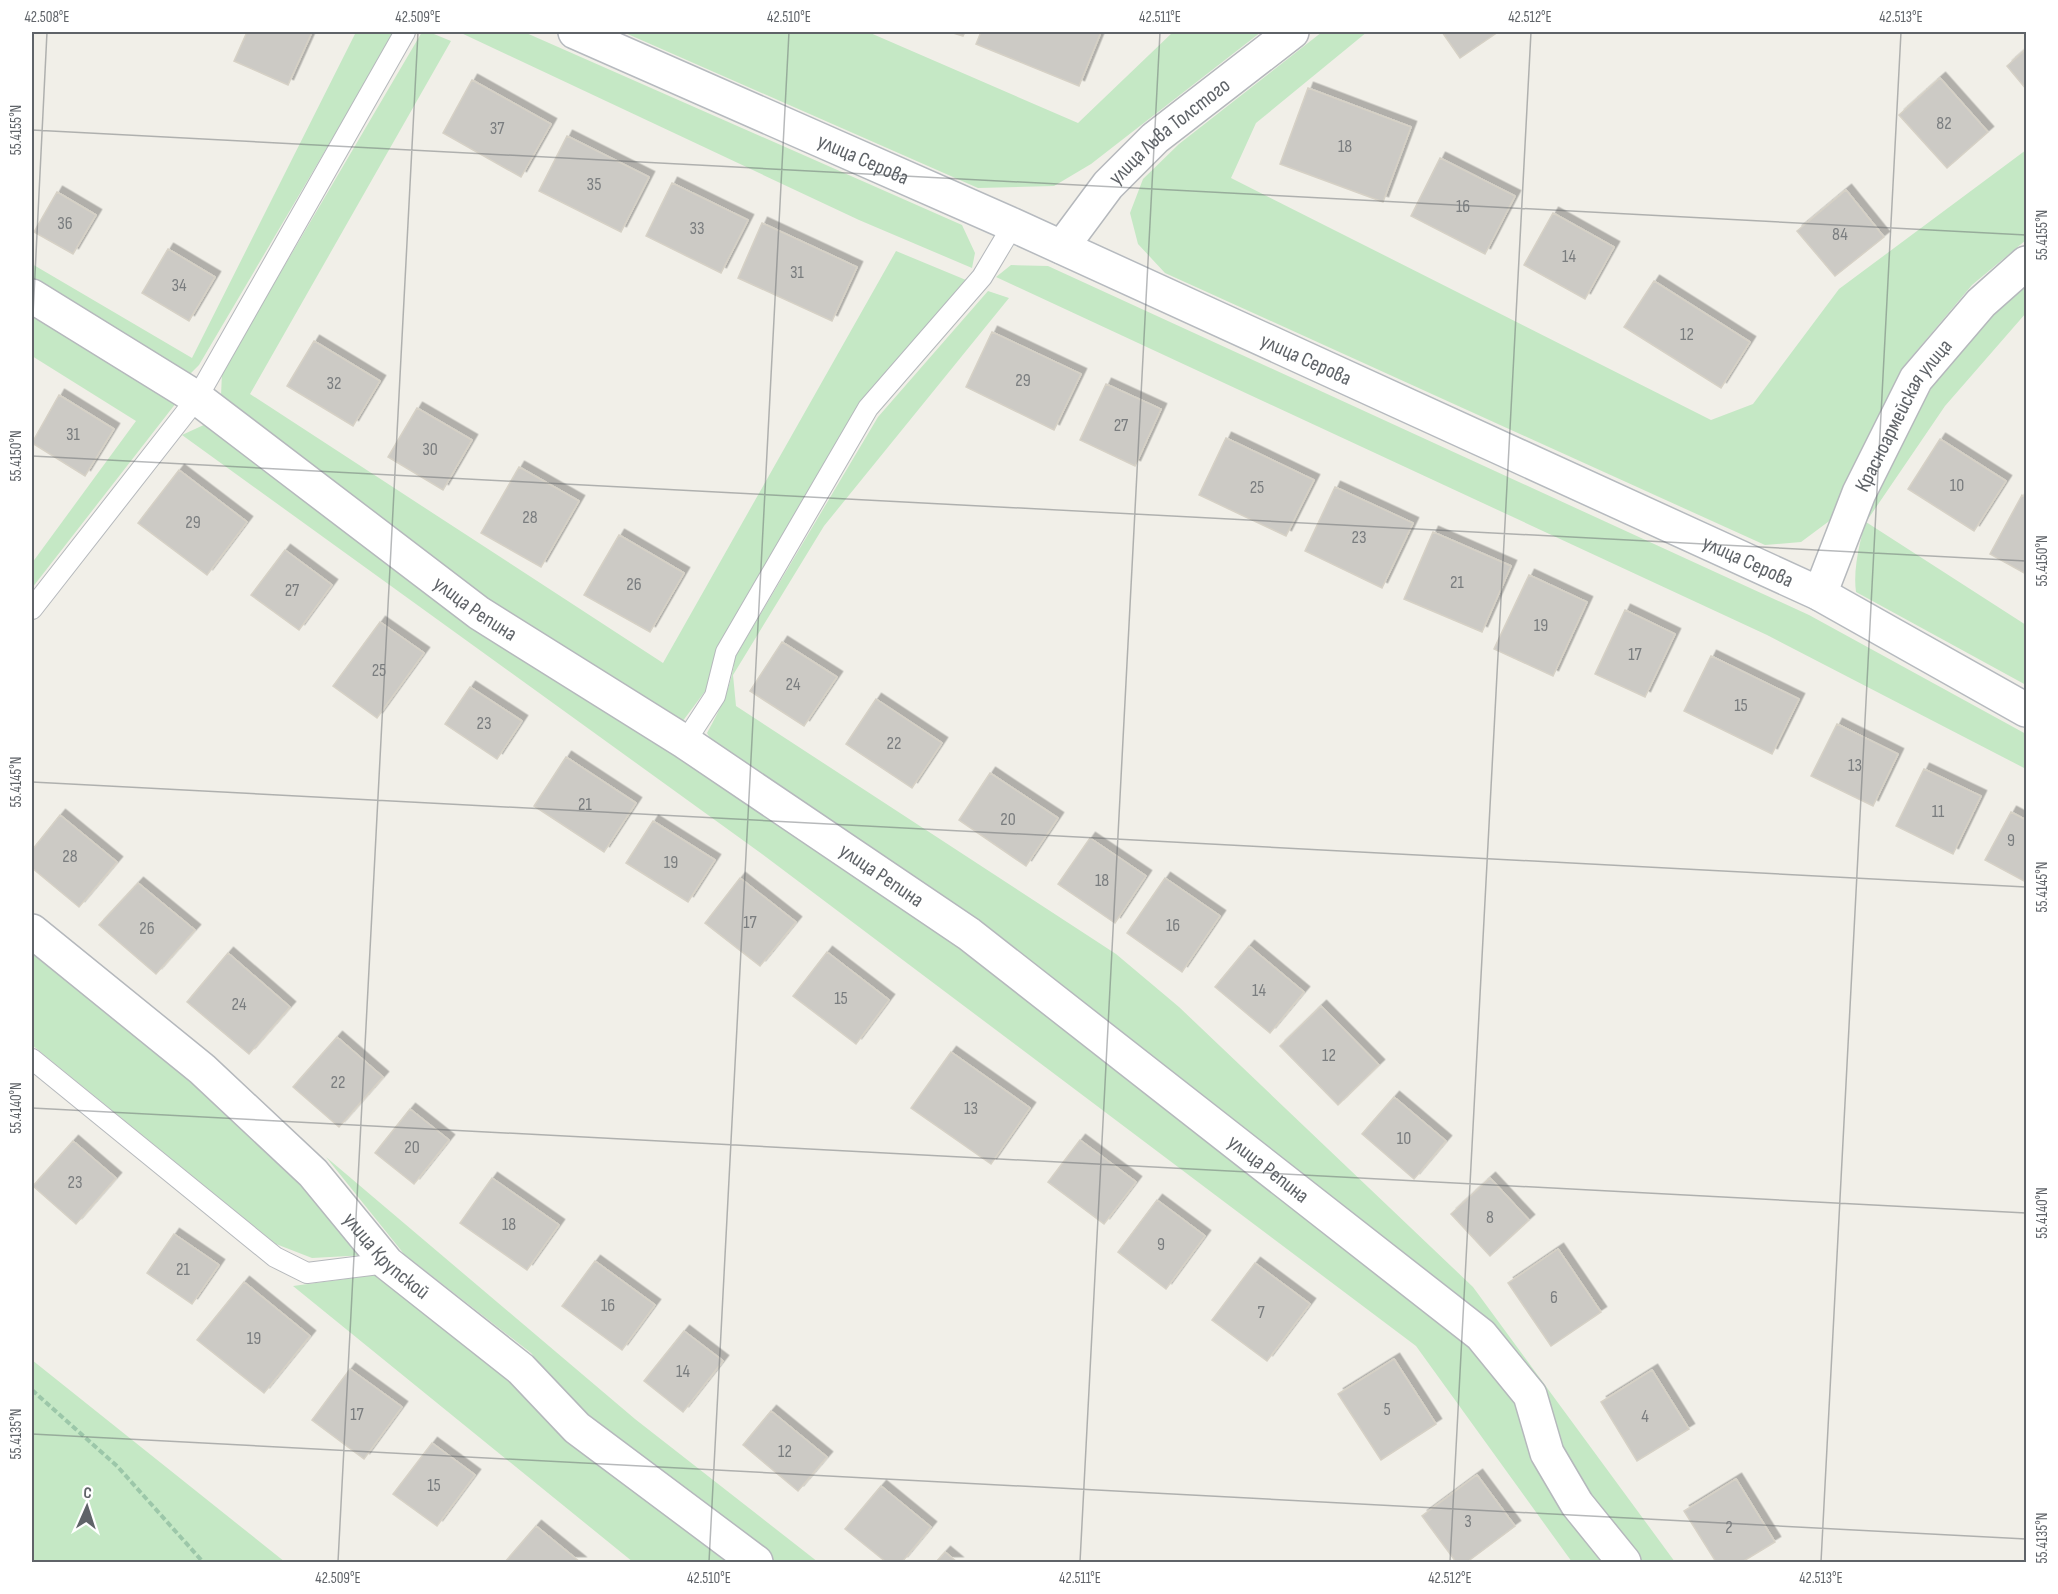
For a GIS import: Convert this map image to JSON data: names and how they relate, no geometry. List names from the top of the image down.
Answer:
{
  "streets": {
    "street": [
      "улица Льва Толстого",
      "улица Серова",
      "Красноармейская улица",
      "улица Репина",
      "улица Крупской"
    ]
  },
  "crossings": [
    ["улица Льва Толстого", "улица Серова"],
    ["улица Серова", "Красноармейская улица"]
  ],
  "house_numbers": [
    "82",
    "37",
    "18",
    "35",
    "16",
    "36",
    "33",
    "84",
    "14",
    "31",
    "34",
    "12",
    "29",
    "32",
    "27",
    "31",
    "30",
    "10",
    "25",
    "28",
    "29",
    "23",
    "21",
    "26",
    "27",
    "19",
    "17",
    "25",
    "24",
    "15",
    "23",
    "22",
    "13",
    "21",
    "11",
    "20",
    "9",
    "28",
    "19",
    "18",
    "17",
    "16",
    "26",
    "14",
    "15",
    "24",
    "12",
    "22",
    "13",
    "10",
    "20",
    "23",
    "8",
    "18",
    "9",
    "21",
    "6",
    "16",
    "7",
    "19",
    "14",
    "5",
    "17",
    "4",
    "12",
    "15",
    "3",
    "2"
  ],
  "north": "top",
  "coordinates": [
    "42.508°E",
    "42.509°E",
    "42.510°E",
    "42.511°E",
    "42.512°E",
    "42.513°E",
    "55.4155°N",
    "55.4150°N",
    "55.4145°N",
    "55.4140°N",
    "55.4135°N"
  ]
}
